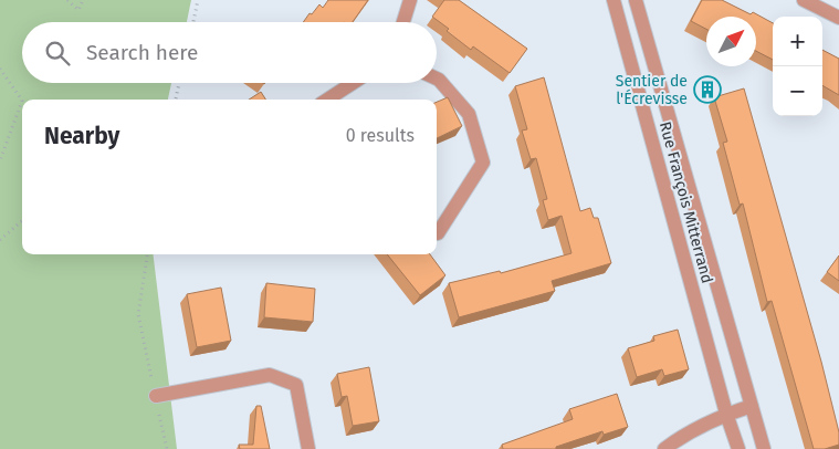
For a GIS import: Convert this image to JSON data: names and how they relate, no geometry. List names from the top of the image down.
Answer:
{
  "streets": {
    "street": ["Rue François Mitterrand"]
  },
  "places": {
    "building": ["Sentier de l'Écrevisse"]
  },
  "north": "top right",
  "page": {
    "map_buttons": ["+", "−"],
    "search": "Search here",
    "heading": ["Nearby", "0 results"]
  }
}
